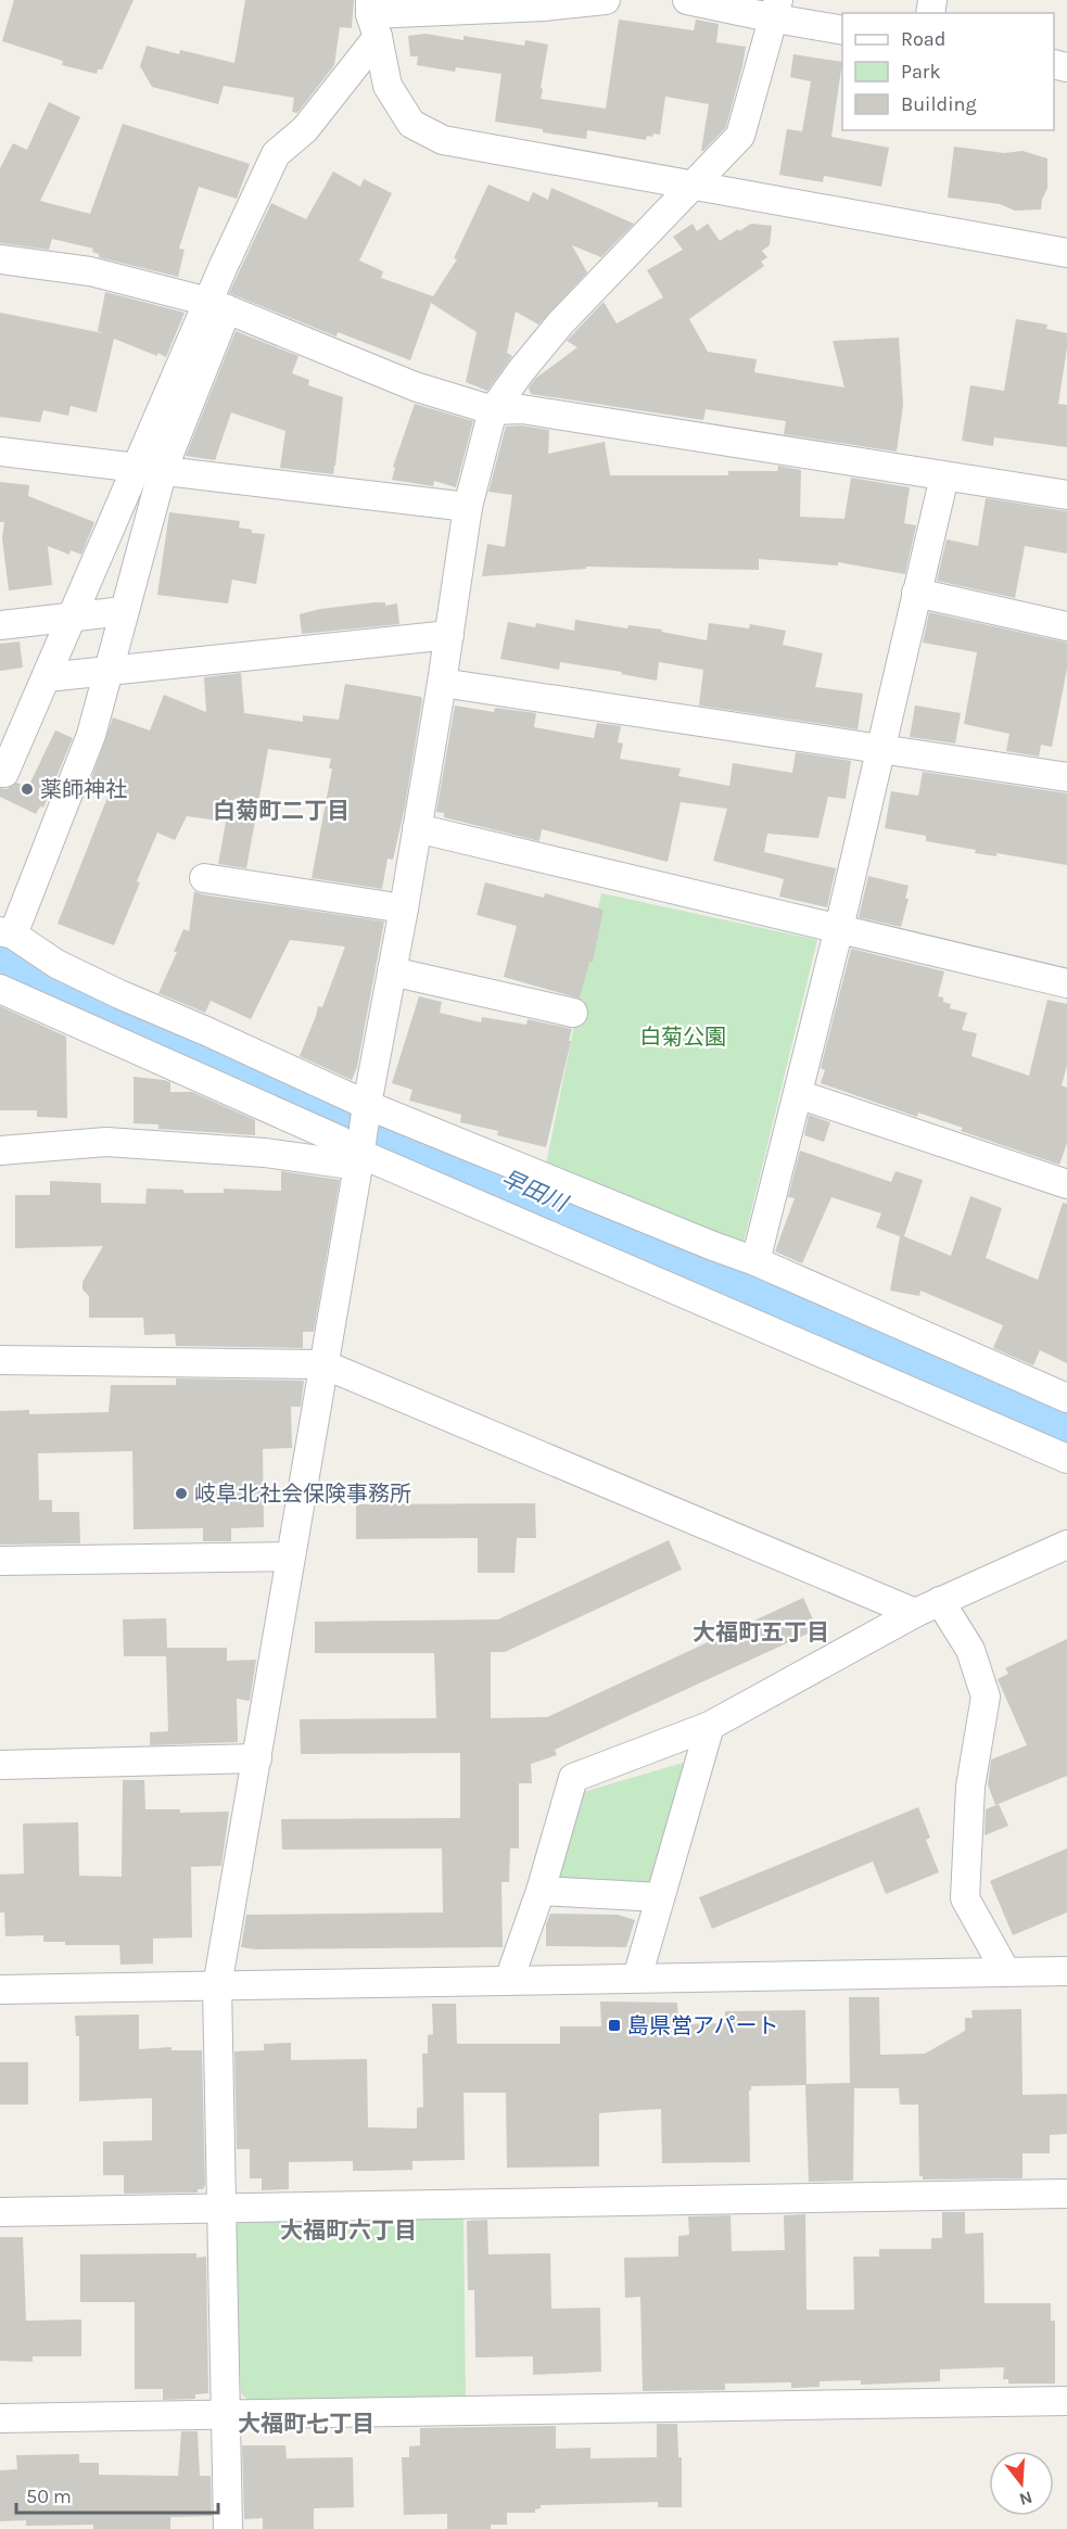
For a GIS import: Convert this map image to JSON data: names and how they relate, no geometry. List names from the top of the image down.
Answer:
{
  "districts": [
    "白菊町二丁目",
    "大福町五丁目",
    "大福町六丁目",
    "大福町七丁目"
  ],
  "water": ["早田川"],
  "parks": ["白菊公園"],
  "places": {
    "other": ["薬師神社", "岐阜北社会保険事務所"],
    "transit": ["島県営アパート"]
  },
  "legend": ["Road", "Park", "Building"],
  "scale_bar": "50 m",
  "north": "bottom"
}
